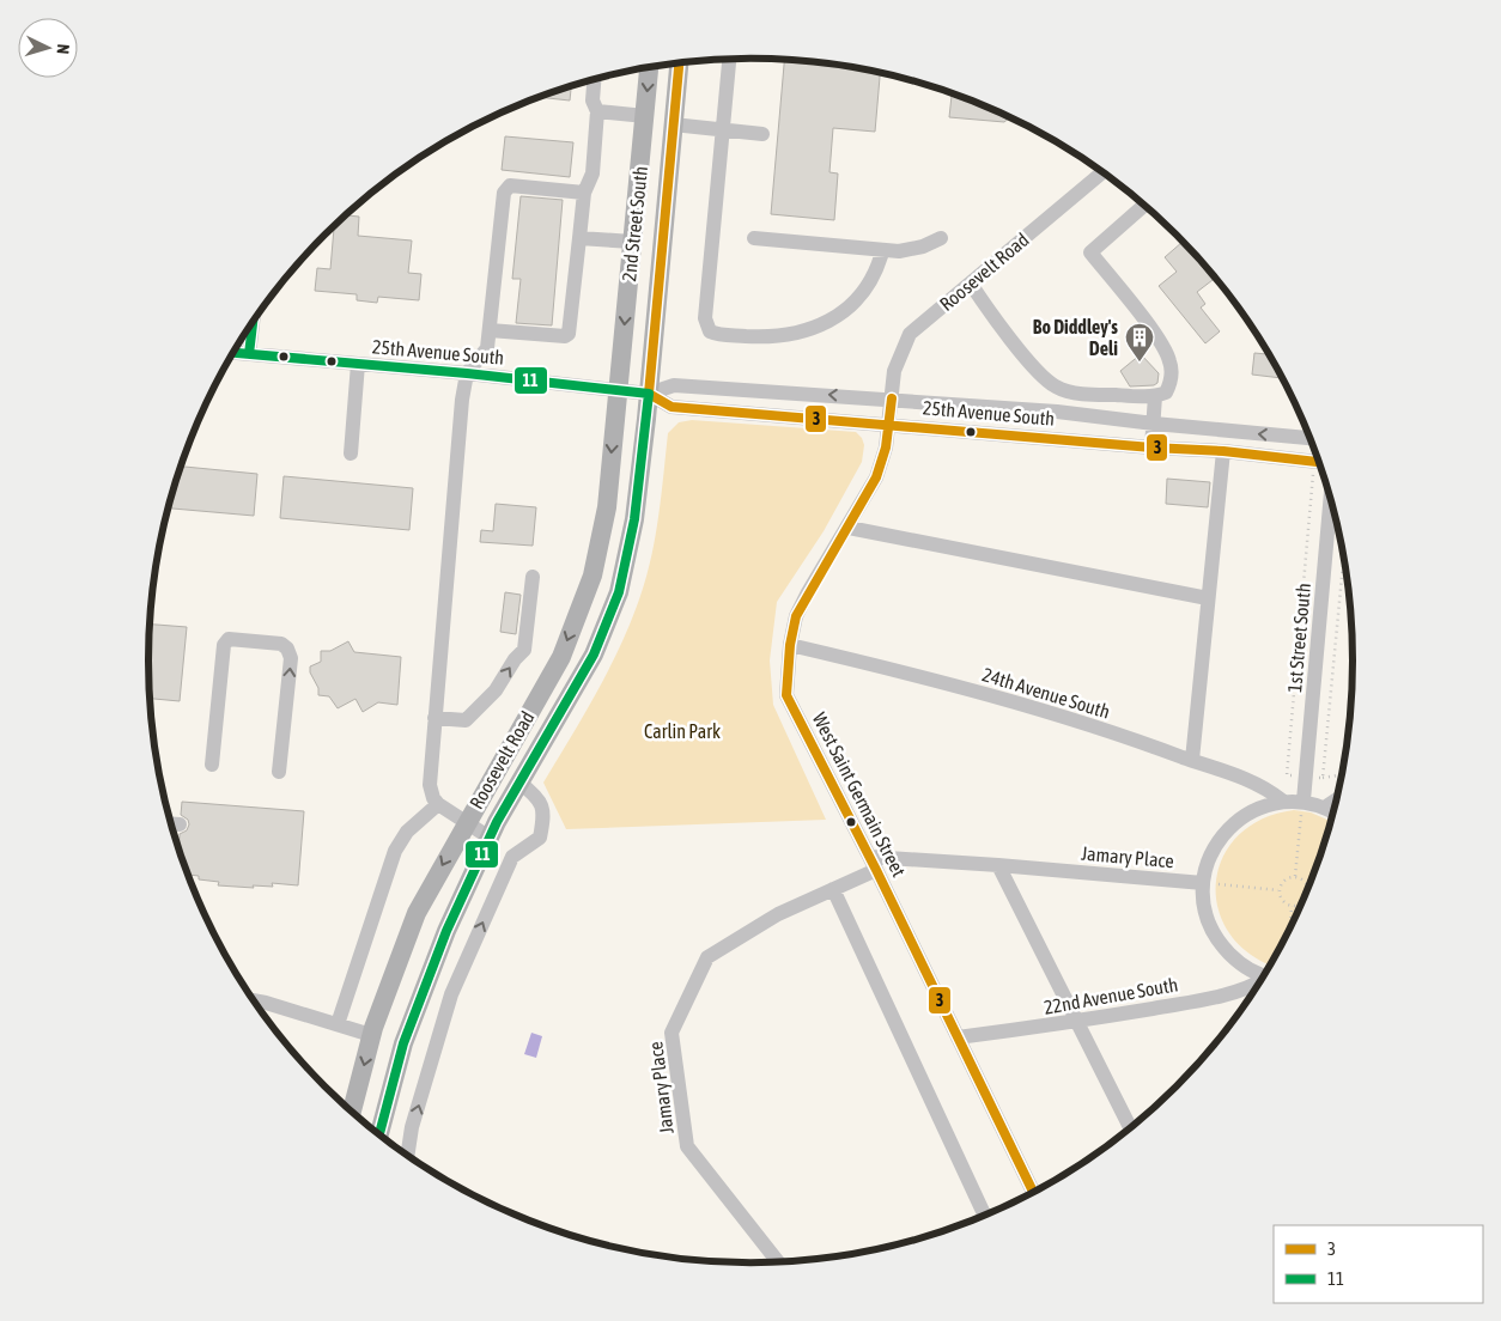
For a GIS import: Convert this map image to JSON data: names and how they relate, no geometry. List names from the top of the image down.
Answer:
{
  "streets": {
    "main road": ["2nd Street South", "Roosevelt Road"],
    "street": [
      "25th Avenue South",
      "1st Street South",
      "24th Avenue South",
      "West Saint Germain Street",
      "Jamary Place",
      "22nd Avenue South"
    ]
  },
  "crossings": [
    ["2nd Street South", "Roosevelt Road"],
    ["2nd Street South", "25th Avenue South"],
    ["Roosevelt Road", "25th Avenue South"],
    ["Roosevelt Road", "West Saint Germain Street"],
    ["25th Avenue South", "West Saint Germain Street"],
    ["24th Avenue South", "West Saint Germain Street"],
    ["West Saint Germain Street", "Jamary Place"],
    ["West Saint Germain Street", "22nd Avenue South"]
  ],
  "parks": ["Carlin Park"],
  "places": {
    "building": ["Bo Diddley's Deli"]
  },
  "lines": ["transit line 3", "transit line 11"],
  "legend": ["3", "11"],
  "north": "right"
}
